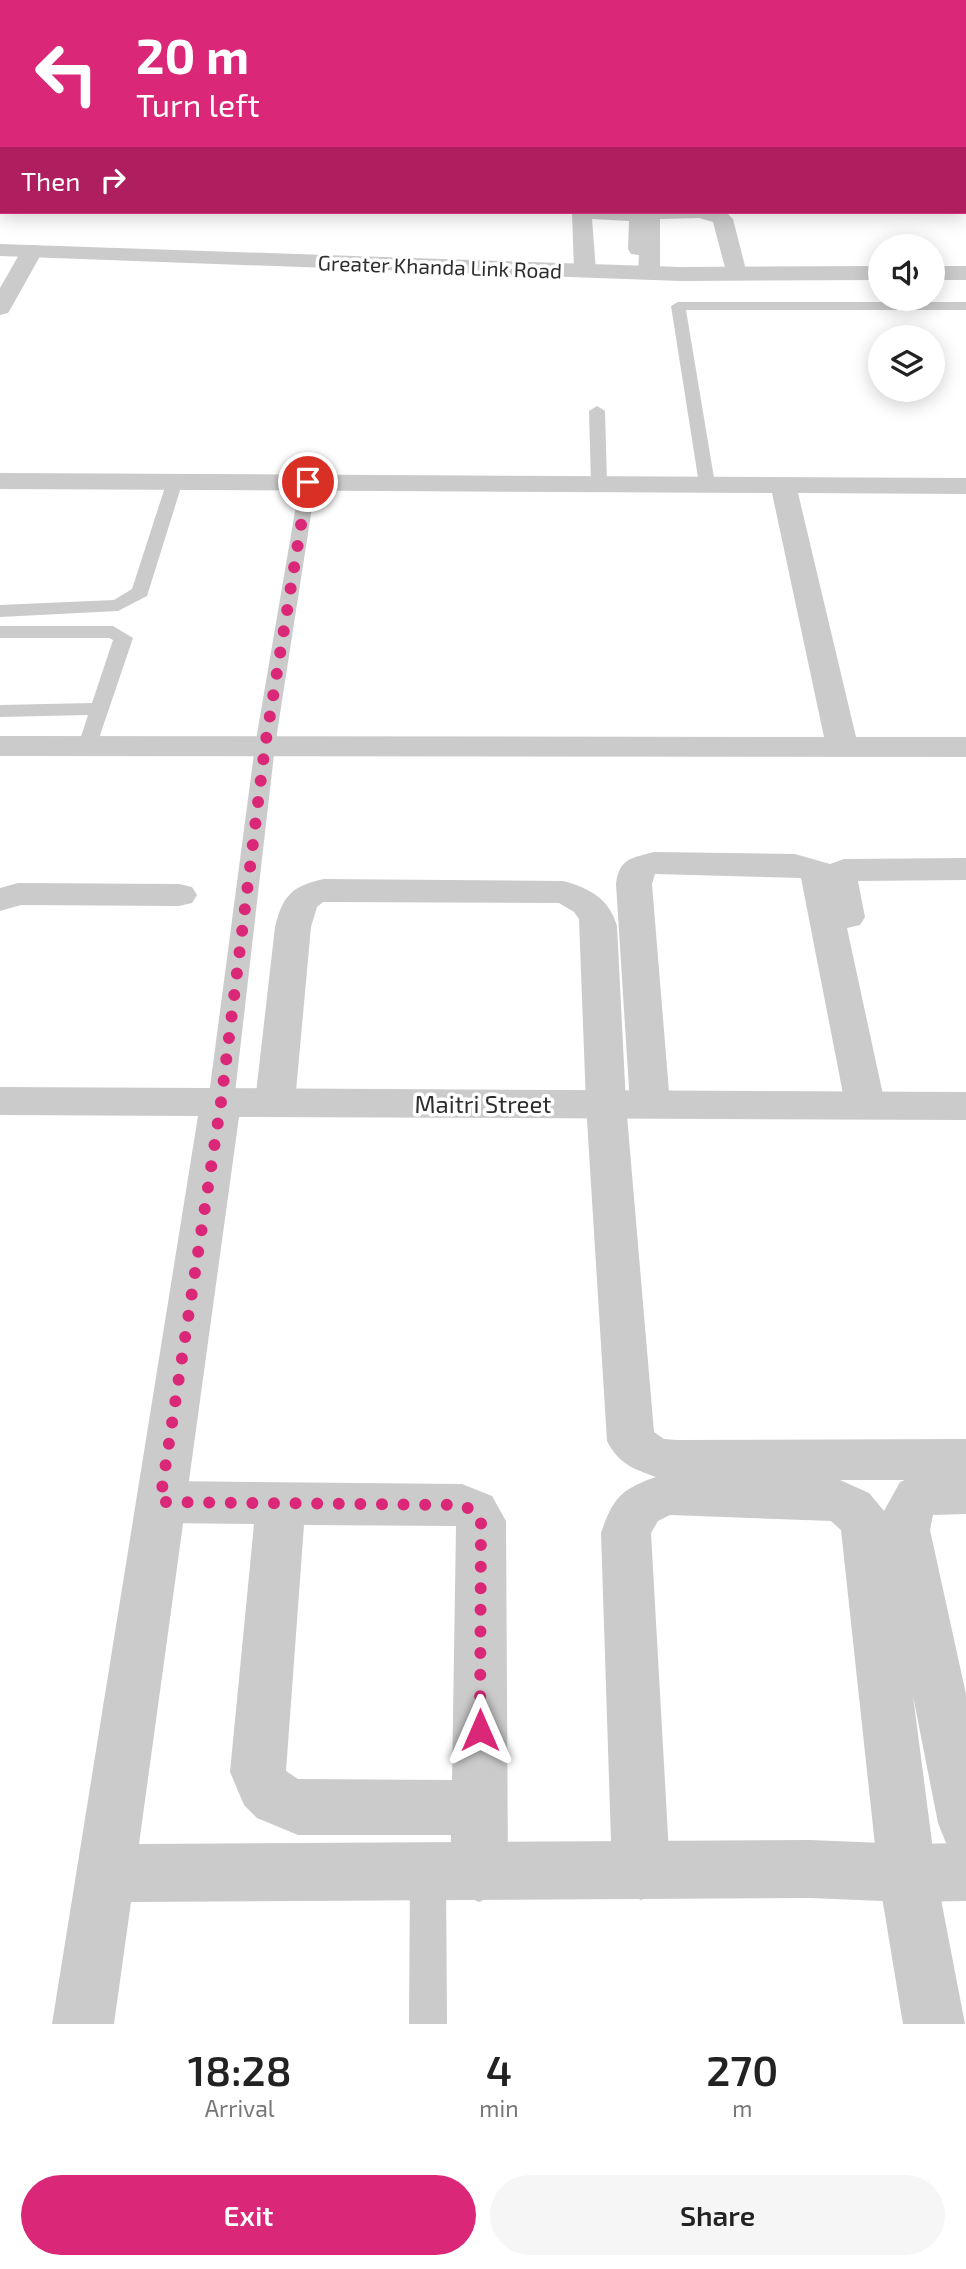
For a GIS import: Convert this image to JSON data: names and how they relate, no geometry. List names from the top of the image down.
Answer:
{
  "streets": {
    "street": ["Greater Khanda Link Road", "Maitri Street"]
  },
  "page": {
    "turn": ["20 m", "Turn left"],
    "then": "Then",
    "eta": [
      "18:28",
      "Arrival",
      "4",
      "min",
      "270",
      "m"
    ],
    "buttons": ["Exit", "Share"]
  }
}
